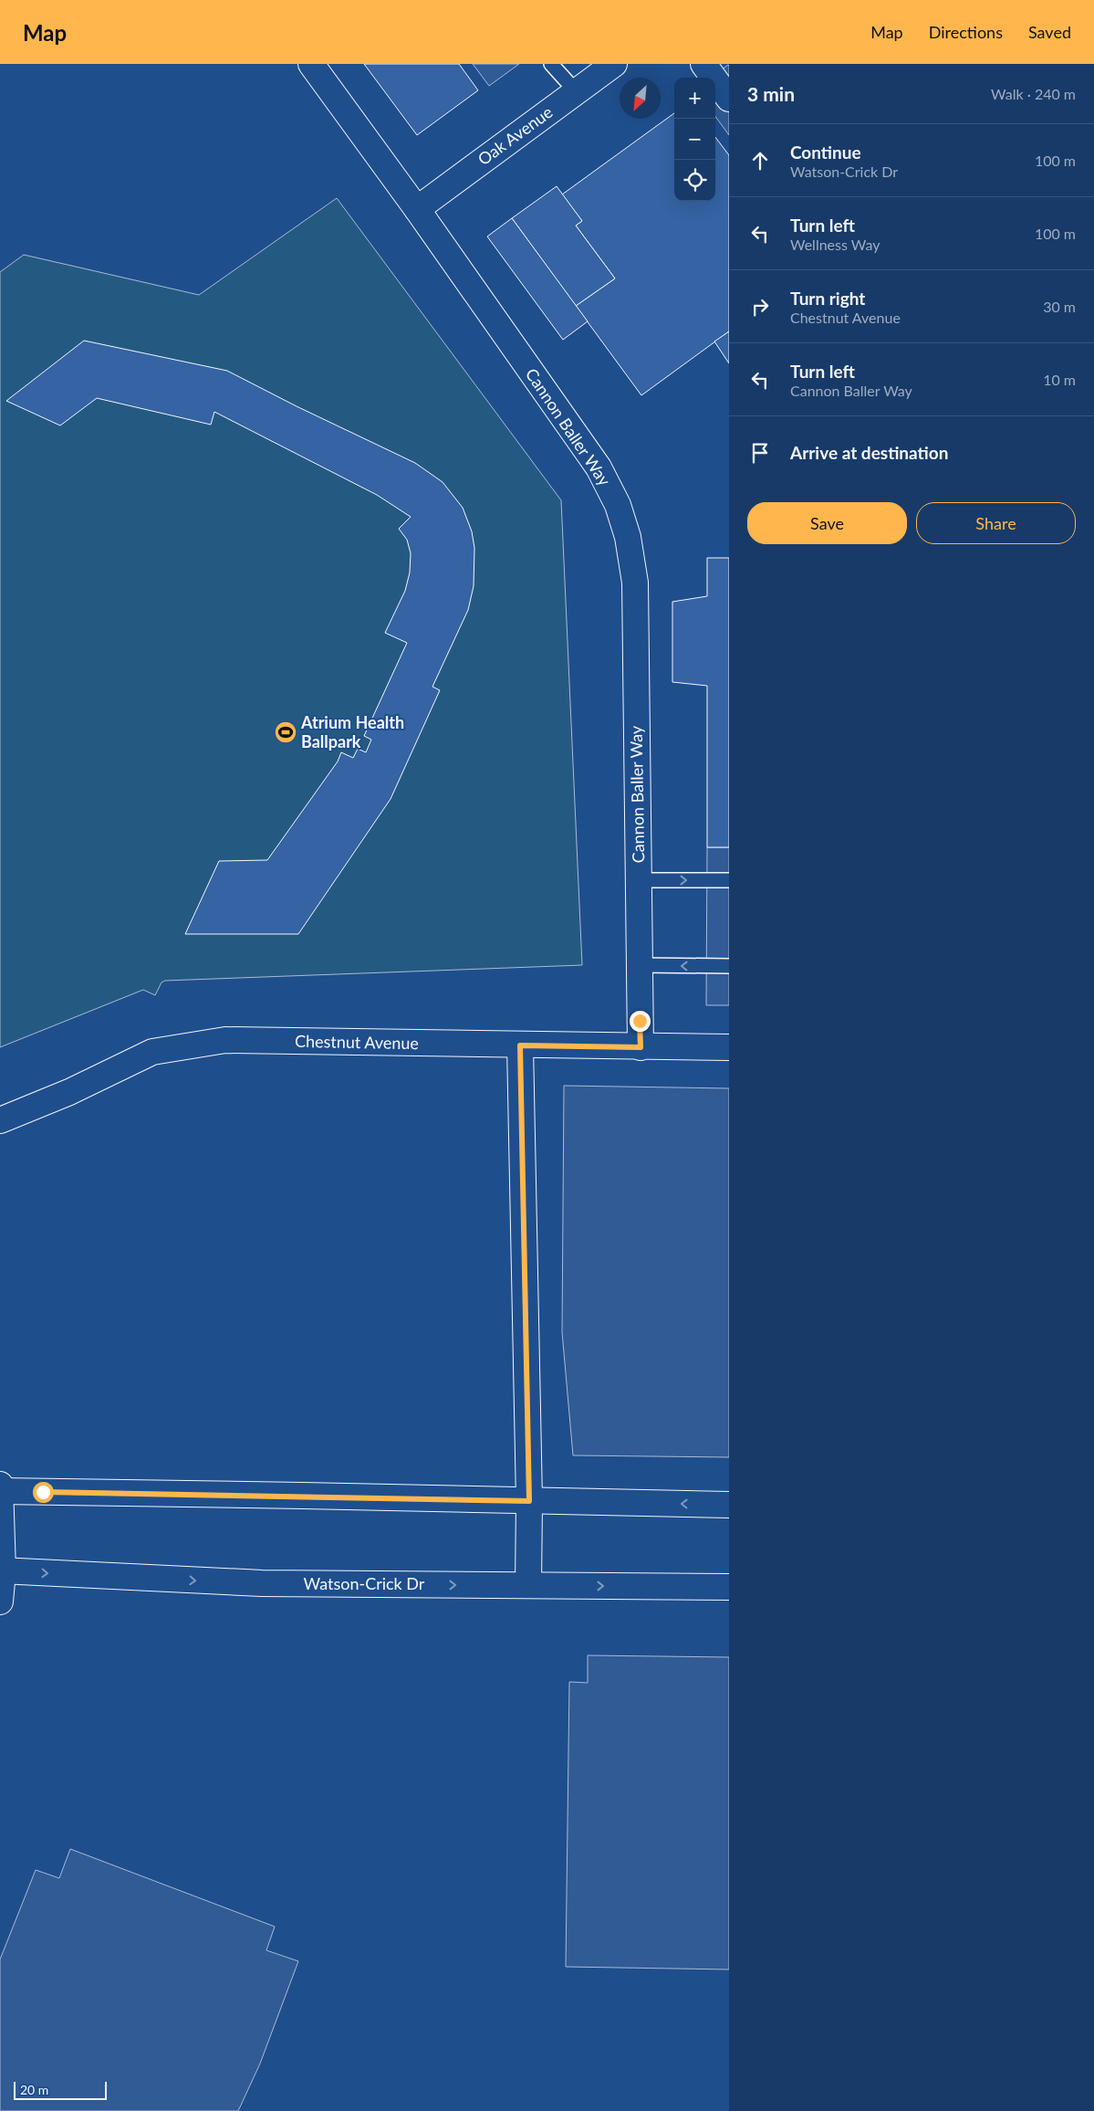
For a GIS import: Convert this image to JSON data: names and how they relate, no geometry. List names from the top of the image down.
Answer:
{
  "streets": {
    "street": [
      "Oak Avenue",
      "Cannon Baller Way",
      "Chestnut Avenue",
      "Watson-Crick Dr"
    ]
  },
  "crossings": [
    ["Oak Avenue", "Cannon Baller Way"],
    ["Cannon Baller Way", "Chestnut Avenue"]
  ],
  "places": {
    "sports": ["Atrium Health Ballpark"]
  },
  "scale_bar": "20 m",
  "north": "bottom left",
  "page": {
    "header": "Map",
    "nav": ["Map", "Directions", "Saved"],
    "heading": ["3 min", "Walk · 240 m"],
    "map_buttons": ["+", "−"],
    "list": [
      ["Continue", "Watson-Crick Dr", "100 m"],
      ["Turn left", "Wellness Way", "100 m"],
      ["Turn right", "Chestnut Avenue", "30 m"],
      ["Turn left", "Cannon Baller Way", "10 m"],
      "Arrive at destination"
    ],
    "buttons": ["Save", "Share"],
    "scale": "20 m"
  }
}
